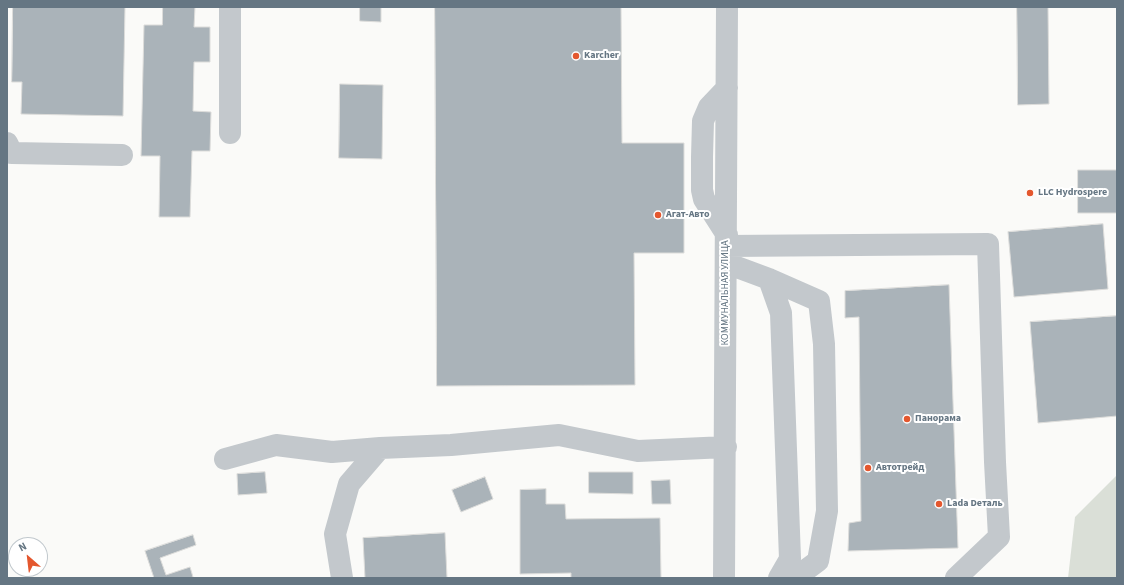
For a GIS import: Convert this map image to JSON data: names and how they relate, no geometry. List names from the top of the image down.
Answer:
{
  "streets": {
    "street": ["КОММУНАЛЬНАЯ УЛИЦА"]
  },
  "places": [
    "Karcher",
    "LLC Hydrospere",
    "Агат-Авто",
    "Панорама",
    "Автотрейд",
    "Lada Dеталь"
  ],
  "north": "top left"
}
